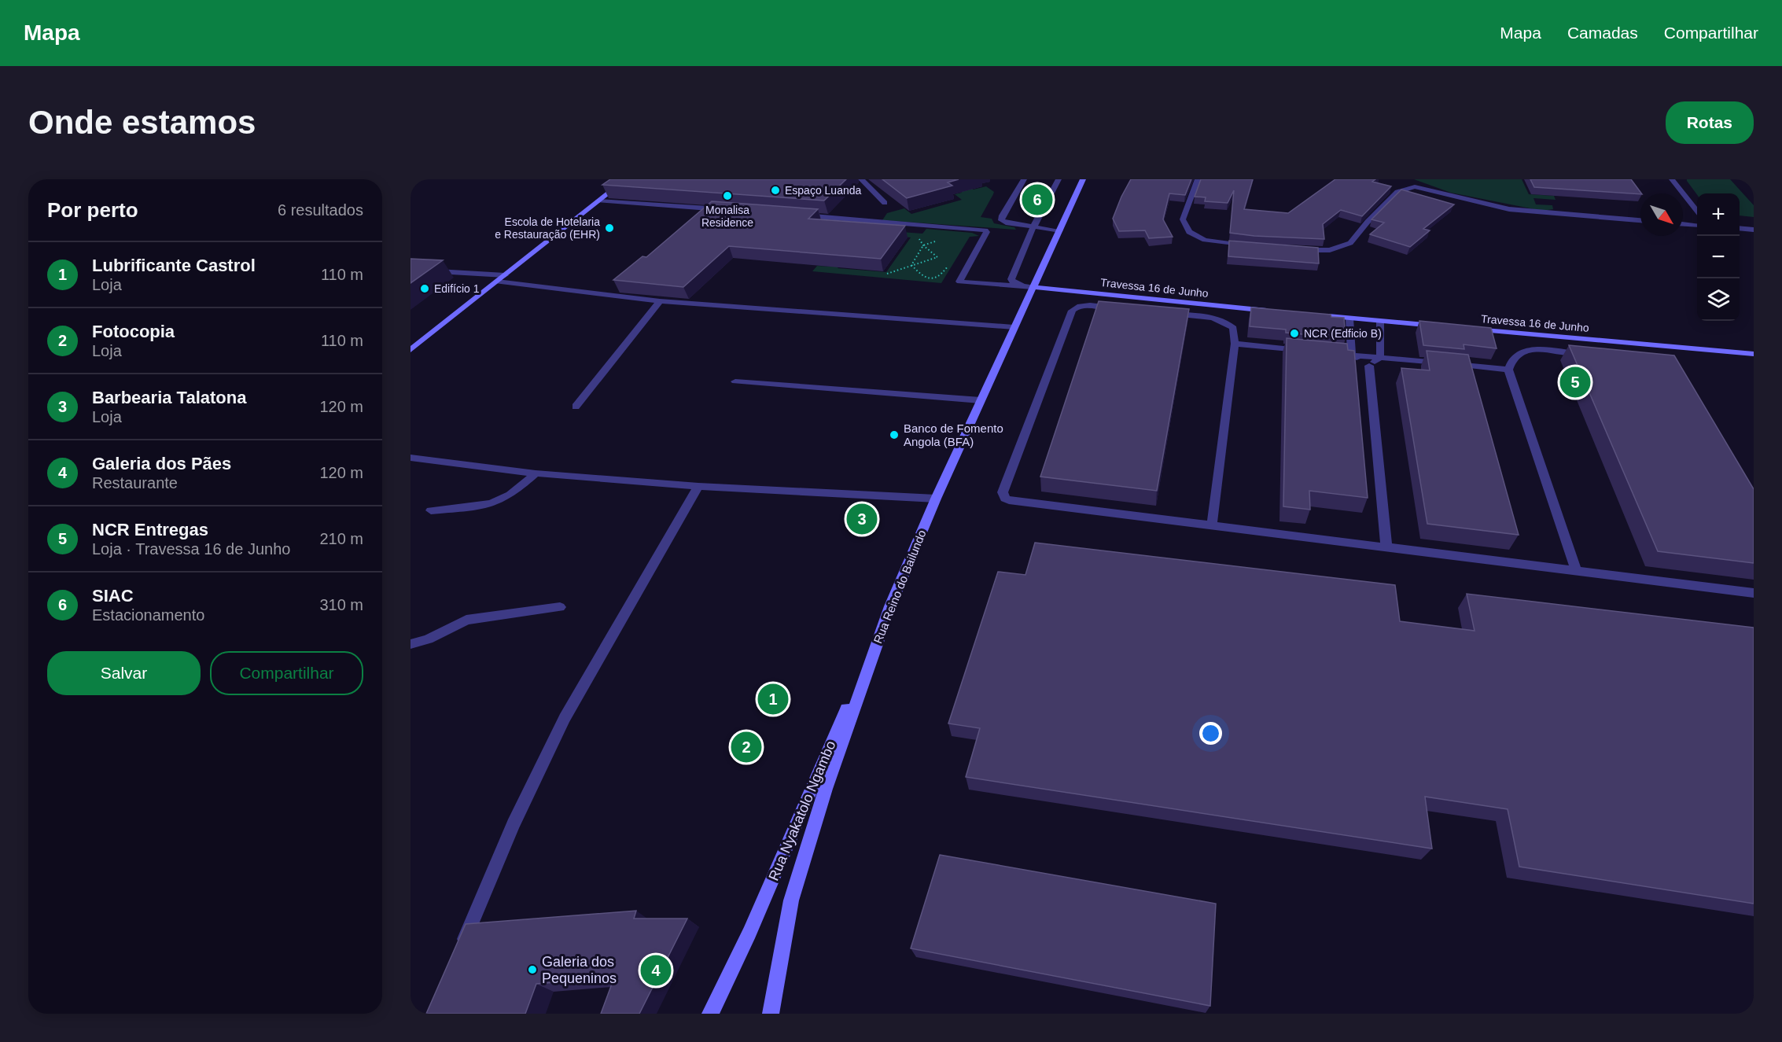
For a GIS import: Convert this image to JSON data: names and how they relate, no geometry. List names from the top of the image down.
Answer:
{
  "streets": {
    "main road": ["Travessa 16 de Junho", "Rua Reino do Bailundo", "Rua Nyakatolo Ngambo"]
  },
  "crossings": [
    ["Travessa 16 de Junho", "Rua Reino do Bailundo"],
    ["Rua Reino do Bailundo", "Rua Nyakatolo Ngambo"]
  ],
  "places": [
    "Espaço Luanda",
    "Monalisa Residence",
    "Escola de Hotelaria e Restauração (EHR)",
    "Edifício 1",
    "NCR (Edficio B)",
    "Banco de Fomento Angola (BFA)",
    "Galeria dos Pequeninos"
  ],
  "north": "bottom right",
  "page": {
    "header": "Mapa",
    "nav": ["Mapa", "Camadas", "Compartilhar"],
    "buttons": [
      "Rotas",
      ["Salvar", "Compartilhar"]
    ],
    "title": "Onde estamos",
    "heading": ["Por perto", "6 resultados"],
    "pins": [
      "6",
      "5",
      "3",
      "1",
      "2",
      "4"
    ],
    "map_buttons": ["+", "−"],
    "list": [
      {
        "mark": "1",
        "name": "Lubrificante Castrol",
        "note": "Loja",
        "value": "110 m"
      },
      {
        "mark": "2",
        "name": "Fotocopia",
        "note": "Loja",
        "value": "110 m"
      },
      {
        "mark": "3",
        "name": "Barbearia Talatona",
        "note": "Loja",
        "value": "120 m"
      },
      {
        "mark": "4",
        "name": "Galeria dos Pães",
        "note": "Restaurante",
        "value": "120 m"
      },
      {
        "mark": "5",
        "name": "NCR Entregas",
        "note": "Loja · Travessa 16 de Junho",
        "value": "210 m"
      },
      {
        "mark": "6",
        "name": "SIAC",
        "note": "Estacionamento",
        "value": "310 m"
      }
    ]
  }
}
